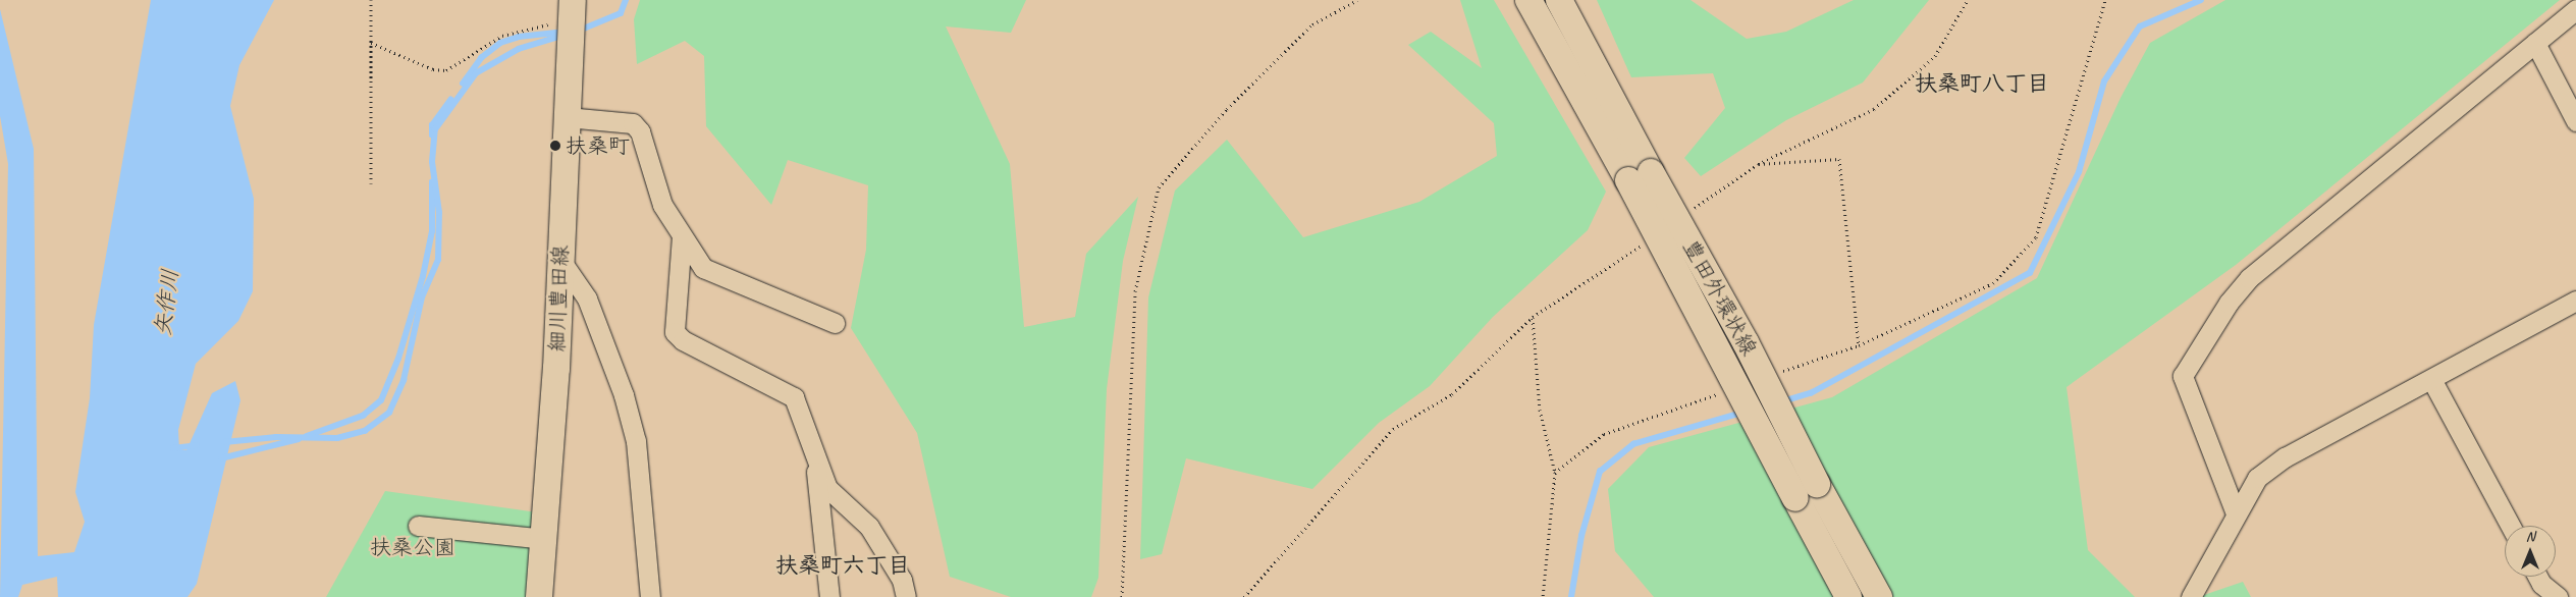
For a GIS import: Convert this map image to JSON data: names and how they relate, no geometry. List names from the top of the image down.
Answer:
{
  "streets": {
    "street": ["豊田外環状線", "細川豊田線"]
  },
  "districts": ["扶桑町八丁目", "扶桑町六丁目"],
  "water": ["矢作川"],
  "parks": ["扶桑公園"],
  "places": ["扶桑町"],
  "north": "top"
}
